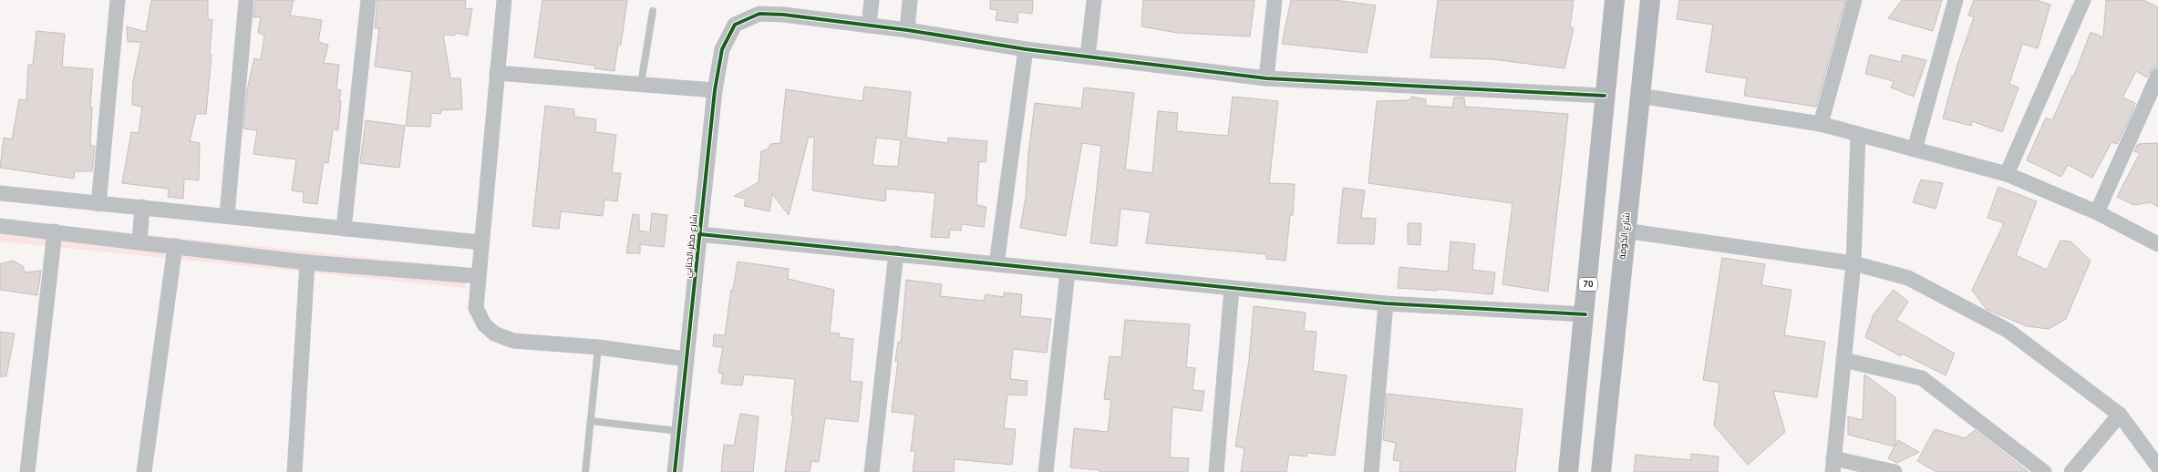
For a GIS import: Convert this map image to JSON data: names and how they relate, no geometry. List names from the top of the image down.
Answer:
{
  "streets": {
    "highway": ["شارع الكوفة", "70"],
    "street": ["شارع مظر الجنابي"]
  }
}
